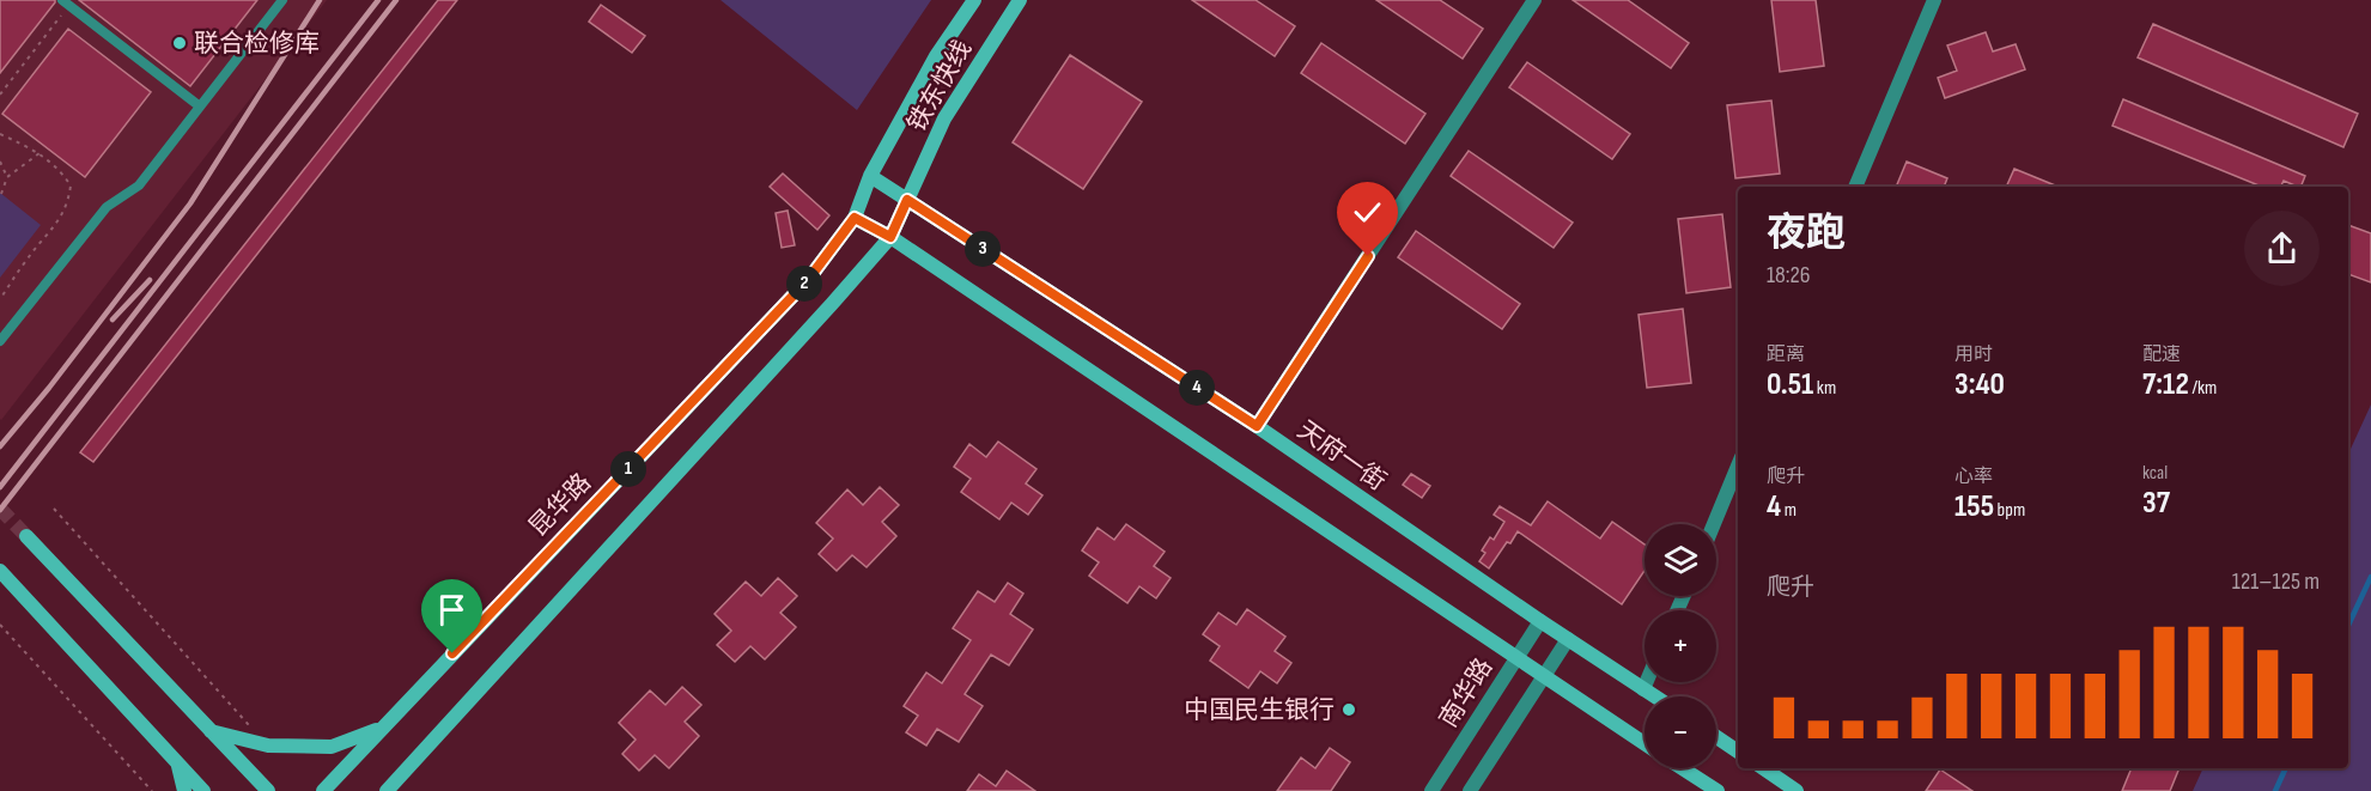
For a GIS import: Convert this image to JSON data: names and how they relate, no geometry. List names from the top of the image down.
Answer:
{
  "streets": {
    "main road": ["铁东快线", "天府一街", "昆华路"],
    "street": ["南华路"]
  },
  "crossings": [
    ["铁东快线", "天府一街"],
    ["铁东快线", "昆华路"],
    ["天府一街", "昆华路"],
    ["天府一街", "南华路"]
  ],
  "places": ["联合检修库", "中国民生银行"],
  "page": {
    "heading": ["夜跑", "18:26"],
    "pins": [
      "3",
      "2",
      "4",
      "1"
    ],
    "stats": [
      ["距离", "0.51 km"],
      ["用时", "3:40"],
      ["配速", "7:12 /km"],
      ["爬升", "4 m"],
      ["心率", "155 bpm"],
      ["kcal", "37"]
    ],
    "map_buttons": ["+", "−"],
    "chart": ["爬升", "121–125 m"]
  }
}
